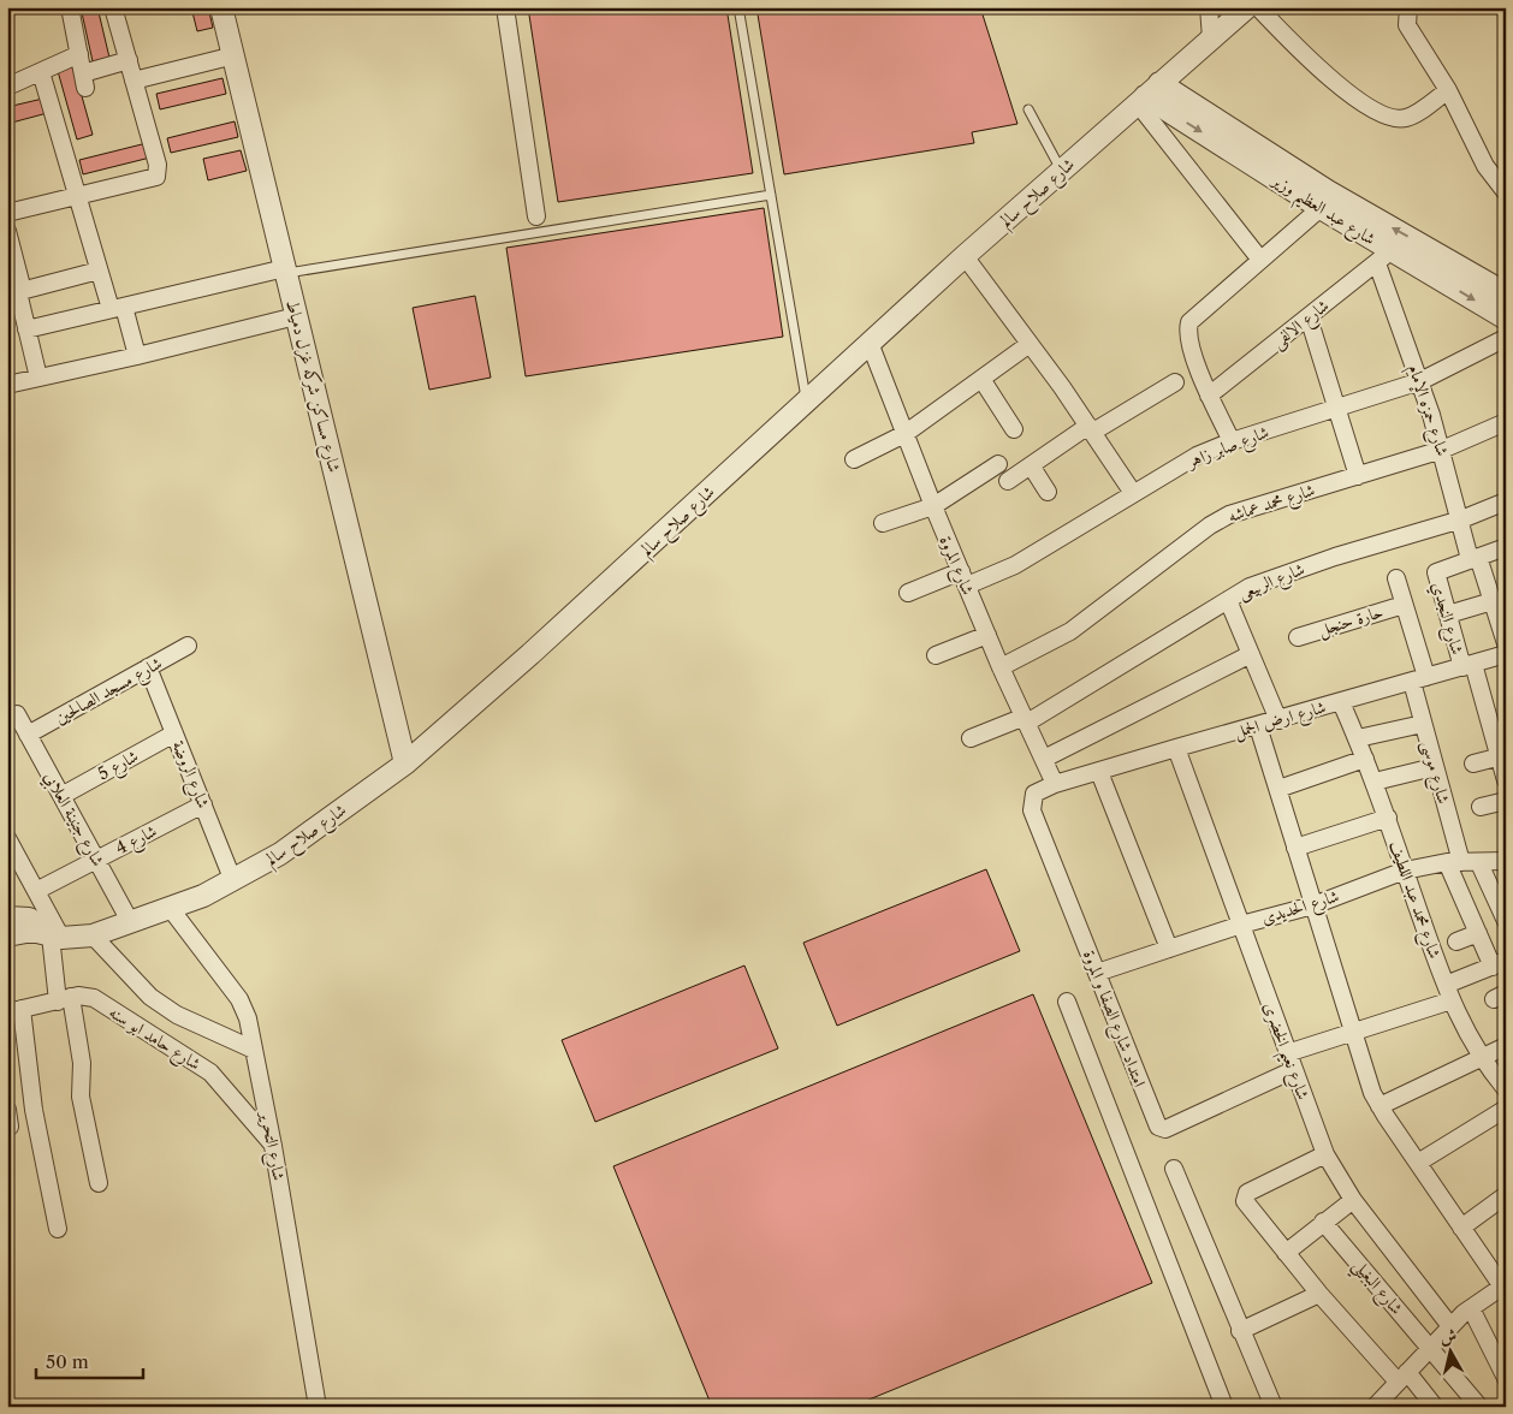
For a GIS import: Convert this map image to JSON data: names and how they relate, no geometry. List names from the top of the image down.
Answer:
{
  "streets": {
    "street": [
      "شارع صلاح سالم",
      "شارع عبد العظيم وزير",
      "شارع الالفى",
      "شارع مساكن شركه غزل دمياط",
      "شارع حمزه الإمام",
      "شارع صابر زاهر",
      "شارع محمد عماشه",
      "شارع المروة",
      "شارع الربيعى",
      "شارع النجدي",
      "حارة حنجل",
      "شارع مسجد الصالحين",
      "شارع ارض الجمل",
      "شارع 5",
      "شارع موسى",
      "شارع الروضة",
      "شارع جنينة العلابي",
      "شارع 4",
      "شارع محمد عبد اللطيف",
      "شارع الحديدى",
      "امتداد شارع الصفا و المروة",
      "شارع حامد ابو سنه",
      "شارع نعيم الخضرى",
      "شارع التحرير",
      "شارع البغيلي"
    ]
  },
  "crossings": [
    ["شارع صلاح سالم", "شارع عبد العظيم وزير"],
    ["شارع صلاح سالم", "شارع مساكن شركه غزل دمياط"],
    ["شارع صلاح سالم", "شارع المروة"],
    ["شارع صلاح سالم", "شارع الروضة"],
    ["شارع صلاح سالم", "شارع جنينة العلابي"],
    ["شارع صلاح سالم", "شارع التحرير"],
    ["شارع عبد العظيم وزير", "شارع الالفى"],
    ["شارع عبد العظيم وزير", "شارع حمزه الإمام"],
    ["شارع الالفى", "شارع حمزه الإمام"],
    ["شارع حمزه الإمام", "شارع صابر زاهر"],
    ["شارع حمزه الإمام", "شارع محمد عماشه"],
    ["شارع حمزه الإمام", "شارع الربيعى"],
    ["شارع حمزه الإمام", "شارع النجدي"],
    ["شارع صابر زاهر", "شارع المروة"],
    ["شارع محمد عماشه", "شارع المروة"],
    ["شارع المروة", "شارع الربيعى"],
    ["شارع المروة", "شارع ارض الجمل"],
    ["شارع المروة", "امتداد شارع الصفا و المروة"],
    ["شارع النجدي", "شارع ارض الجمل"],
    ["حارة حنجل", "شارع ارض الجمل"],
    ["حارة حنجل", "شارع موسى"],
    ["شارع مسجد الصالحين", "شارع الروضة"],
    ["شارع مسجد الصالحين", "شارع جنينة العلابي"],
    ["شارع ارض الجمل", "شارع موسى"],
    ["شارع ارض الجمل", "شارع محمد عبد اللطيف"],
    ["شارع ارض الجمل", "امتداد شارع الصفا و المروة"],
    ["شارع ارض الجمل", "شارع نعيم الخضرى"],
    ["شارع 5", "شارع الروضة"],
    ["شارع 5", "شارع جنينة العلابي"],
    ["شارع موسى", "شارع الحديدى"],
    ["شارع الروضة", "شارع 4"],
    ["شارع جنينة العلابي", "شارع 4"],
    ["شارع محمد عبد اللطيف", "شارع الحديدى"],
    ["شارع الحديدى", "امتداد شارع الصفا و المروة"],
    ["شارع الحديدى", "شارع نعيم الخضرى"],
    ["امتداد شارع الصفا و المروة", "شارع نعيم الخضرى"],
    ["شارع حامد ابو سنه", "شارع التحرير"]
  ],
  "scale_bar": "50 m",
  "north": "top"
}
